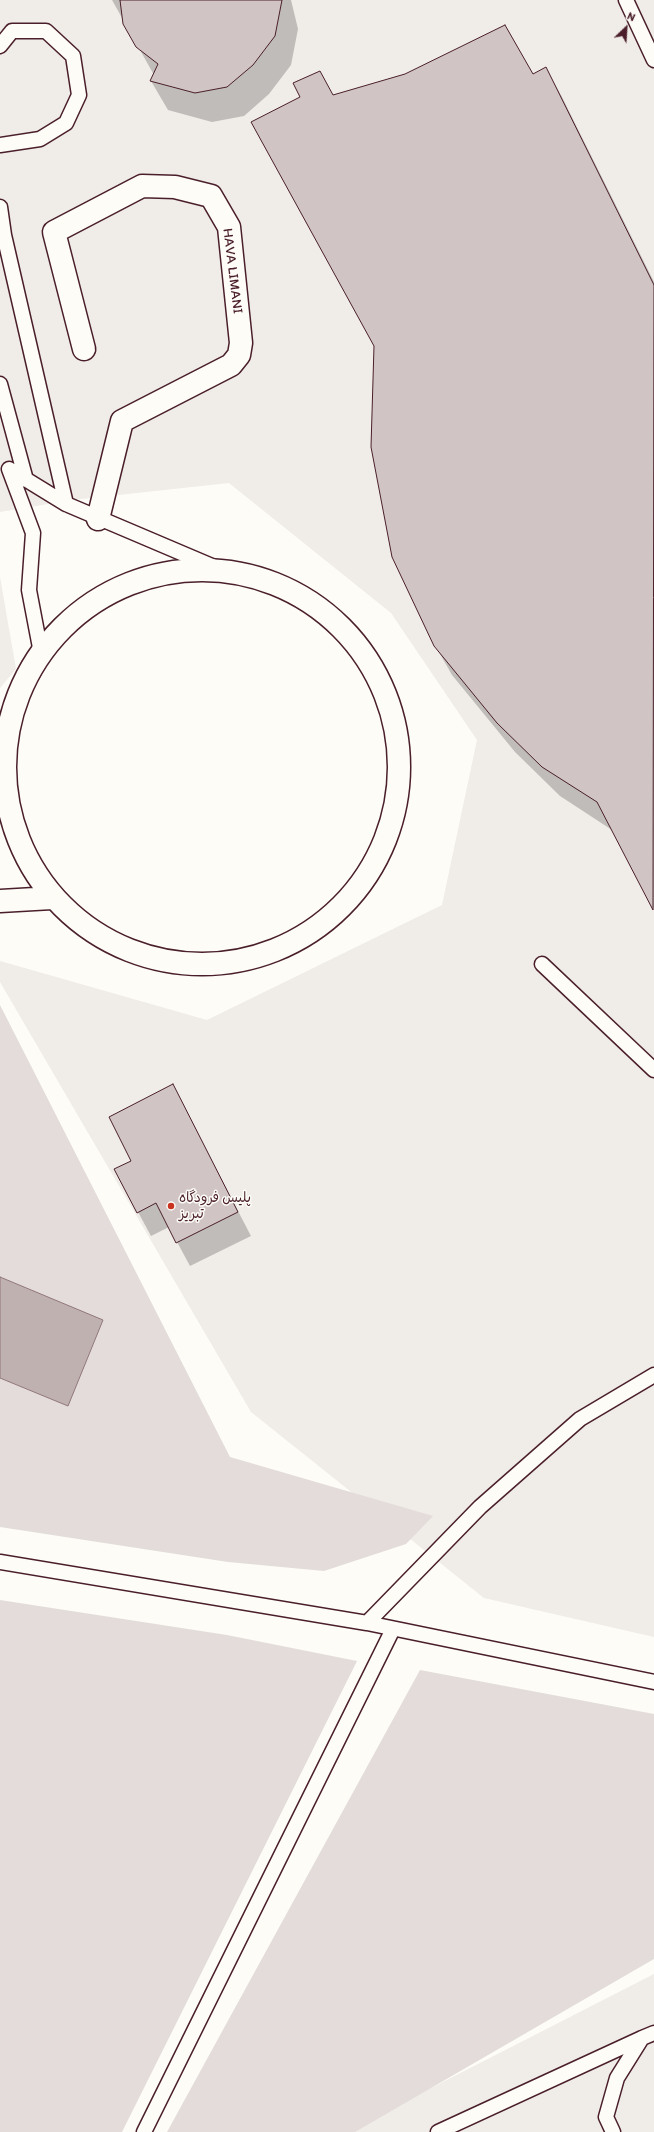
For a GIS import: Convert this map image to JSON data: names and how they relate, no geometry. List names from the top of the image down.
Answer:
{
  "places": ["پلیس فرودگاه تبریز"],
  "north": "top right"
}
